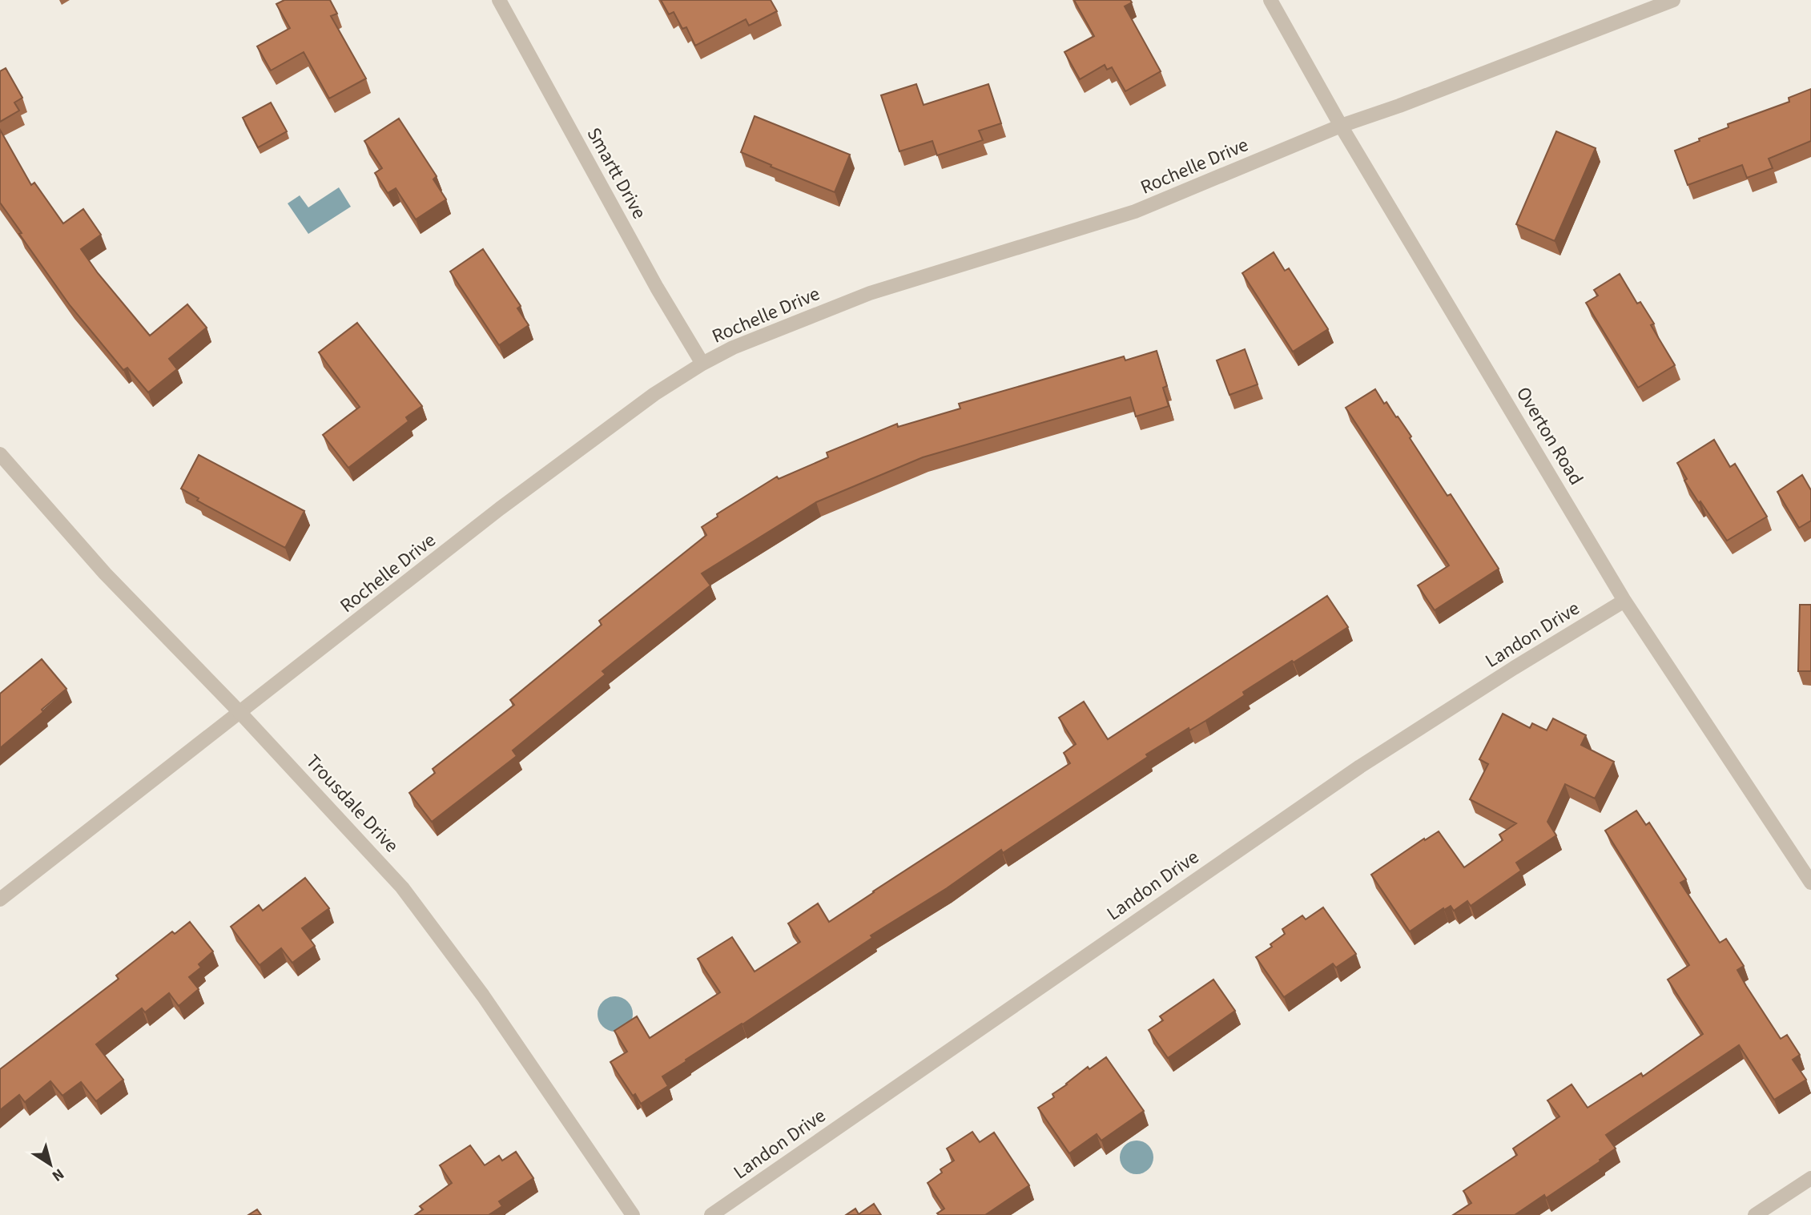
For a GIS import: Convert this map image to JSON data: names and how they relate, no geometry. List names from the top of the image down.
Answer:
{
  "streets": {
    "street": [
      "Rochelle Drive",
      "Smartt Drive",
      "Overton Road",
      "Landon Drive",
      "Trousdale Drive"
    ]
  },
  "crossings": [
    ["Rochelle Drive", "Smartt Drive"],
    ["Rochelle Drive", "Overton Road"],
    ["Rochelle Drive", "Trousdale Drive"],
    ["Overton Road", "Landon Drive"]
  ],
  "north": "bottom right"
}
